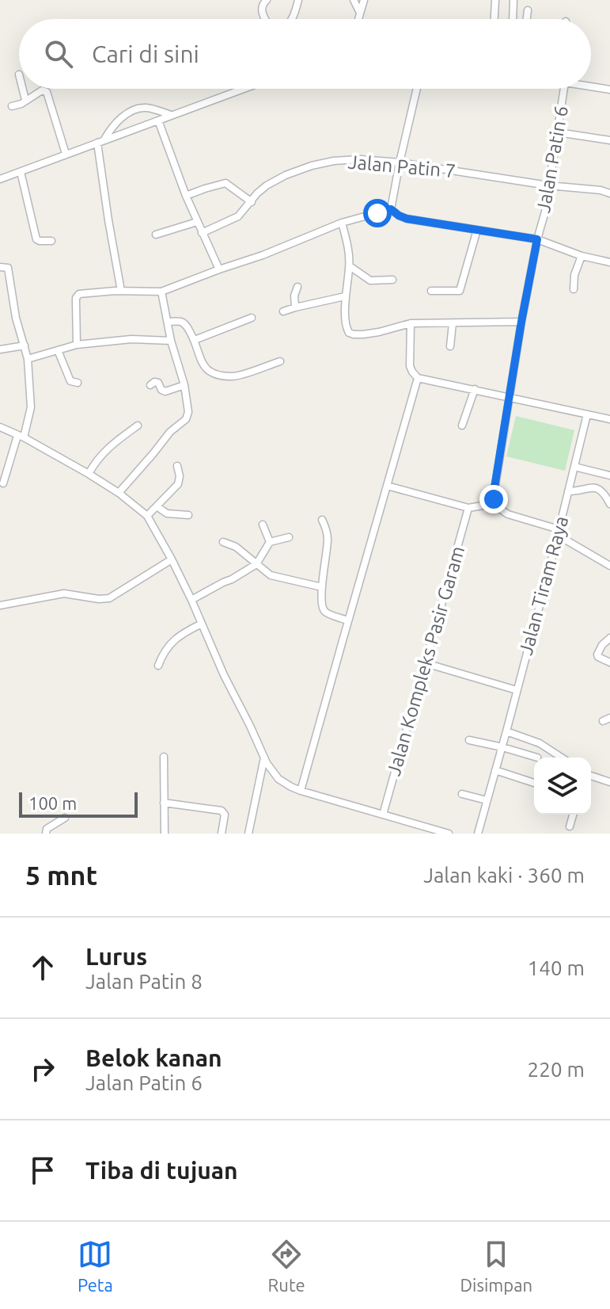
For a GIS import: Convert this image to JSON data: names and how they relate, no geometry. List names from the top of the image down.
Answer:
{
  "streets": {
    "street": [
      "Jalan Patin 6",
      "Jalan Patin 7",
      "Jalan Tiram Raya",
      "Jalan Kompleks Pasir Garam"
    ]
  },
  "crossings": [
    ["Jalan Patin 6", "Jalan Patin 7"]
  ],
  "scale_bar": "100 m",
  "page": {
    "search": "Cari di sini",
    "scale": "100 m",
    "heading": ["5 mnt", "Jalan kaki · 360 m"],
    "list": [
      ["Lurus", "Jalan Patin 8", "140 m"],
      ["Belok kanan", "Jalan Patin 6", "220 m"],
      "Tiba di tujuan"
    ],
    "nav": ["Peta", "Rute", "Disimpan"]
  }
}
